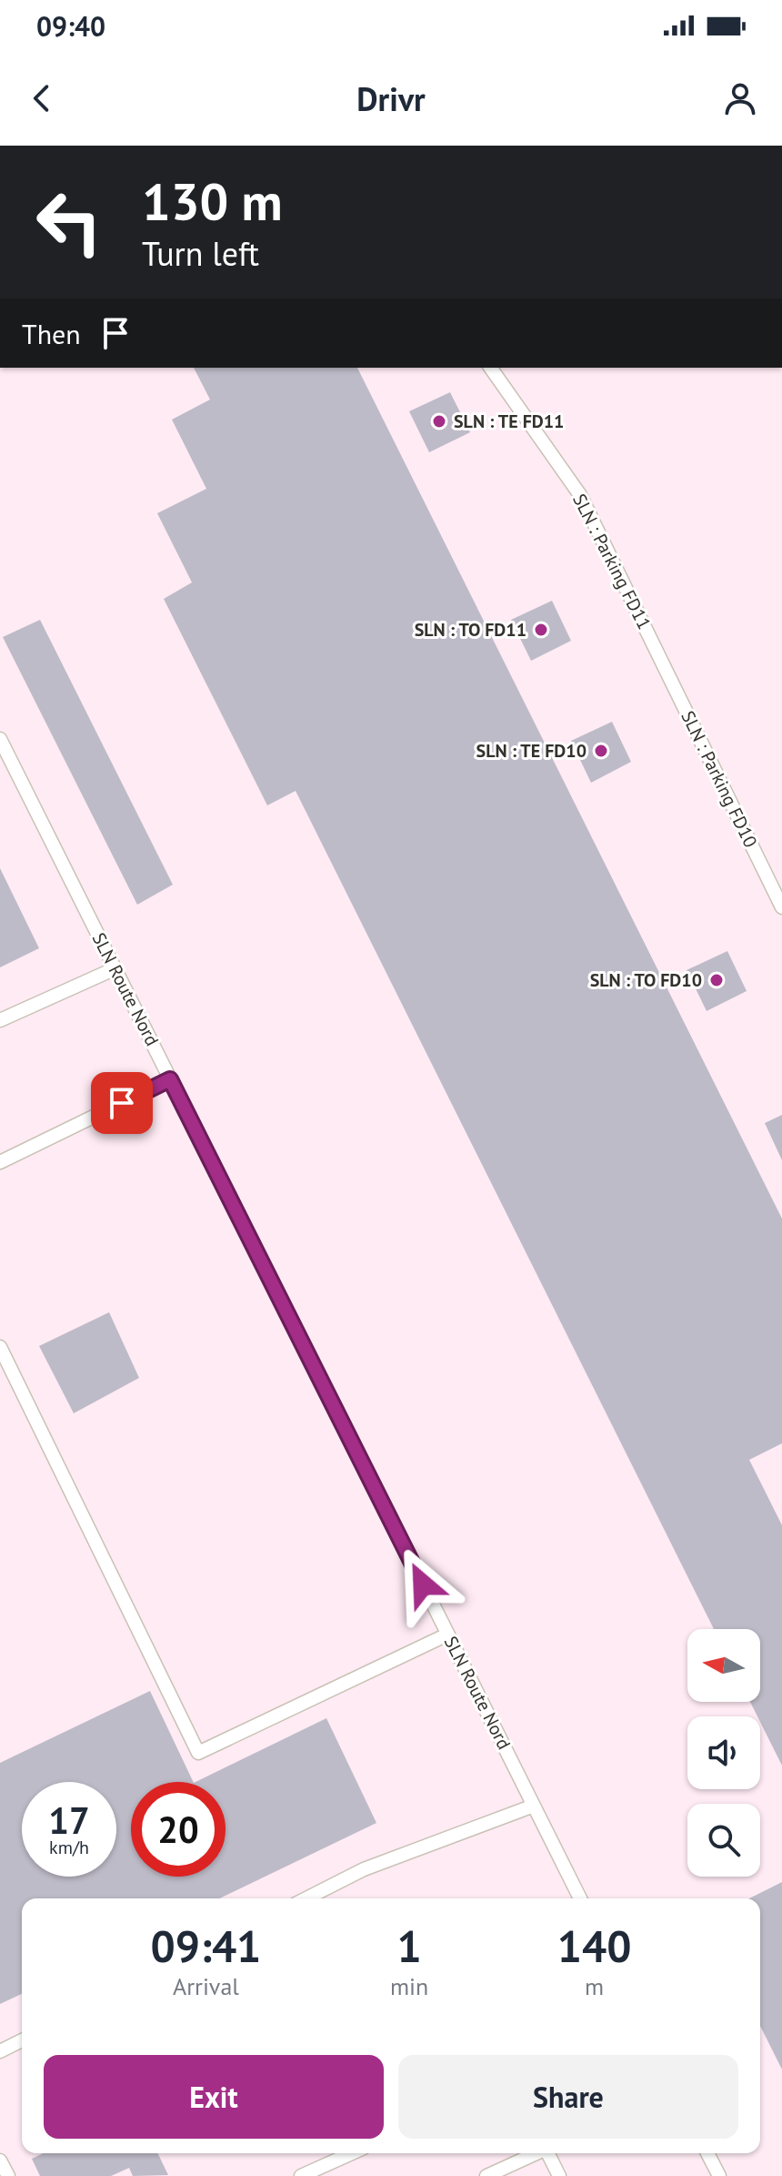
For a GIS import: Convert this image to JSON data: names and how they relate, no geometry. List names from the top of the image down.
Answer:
{
  "streets": {
    "lane": ["SLN : Parking FD11", "SLN : Parking FD10", "SLN Route Nord"]
  },
  "crossings": [
    ["SLN : Parking FD11", "SLN : Parking FD10"]
  ],
  "places": [
    "SLN : TE FD11",
    "SLN : TO FD11",
    "SLN : TE FD10",
    "SLN : TO FD10"
  ],
  "north": "left",
  "page": {
    "status": "09:40",
    "header": "Drivr",
    "turn": ["130 m", "Turn left"],
    "then": "Then",
    "speed": "17 km/h",
    "limit": "20",
    "eta": [
      "09:41",
      "Arrival",
      "1",
      "min",
      "140",
      "m"
    ],
    "buttons": ["Exit", "Share"]
  }
}
